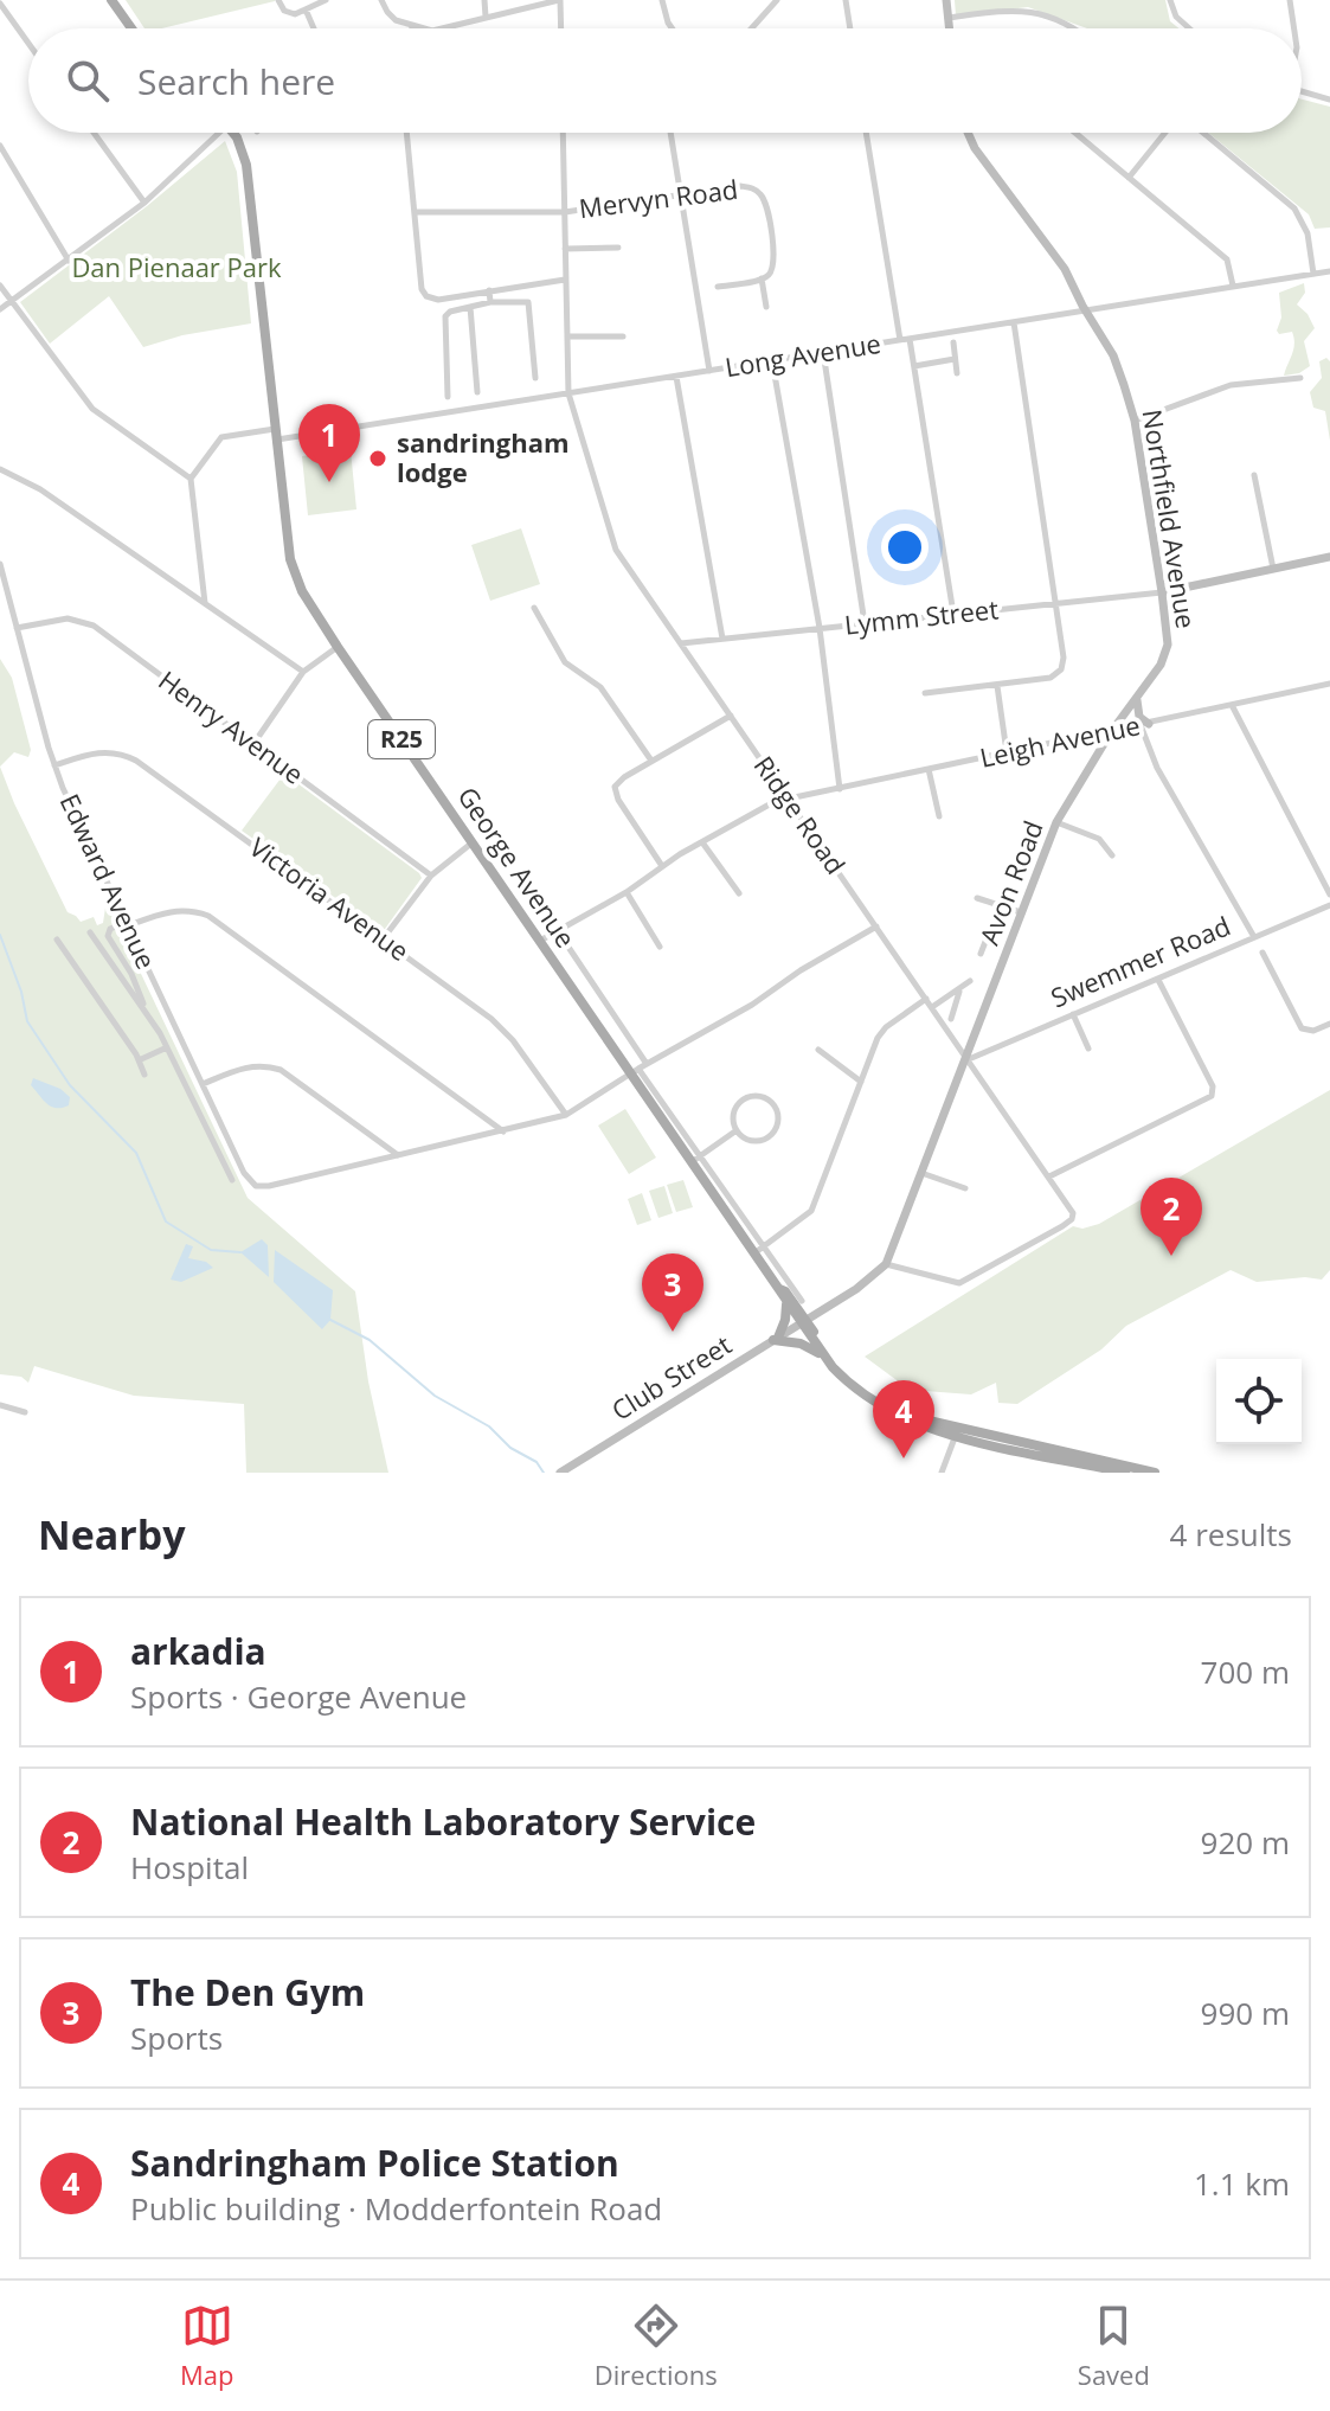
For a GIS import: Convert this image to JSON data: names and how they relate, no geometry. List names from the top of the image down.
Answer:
{
  "streets": {
    "main road": [
      "Northfield Avenue",
      "R25",
      "George Avenue",
      "Avon Road",
      "Club Street"
    ],
    "street": [
      "Mervyn Road",
      "Long Avenue",
      "Lymm Street",
      "Henry Avenue",
      "Leigh Avenue",
      "Ridge Road",
      "Edward Avenue",
      "Victoria Avenue",
      "Swemmer Road"
    ]
  },
  "crossings": [
    ["Mervyn Road", "Ridge Road"],
    ["Long Avenue", "Northfield Avenue"],
    ["Long Avenue", "Ridge Road"],
    ["Long Avenue", "George Avenue"],
    ["Northfield Avenue", "Lymm Street"],
    ["Northfield Avenue", "Leigh Avenue"],
    ["Northfield Avenue", "Avon Road"],
    ["Lymm Street", "Ridge Road"],
    ["Henry Avenue", "Edward Avenue"],
    ["R25", "George Avenue"],
    ["R25", "Club Street"],
    ["Leigh Avenue", "Ridge Road"],
    ["Leigh Avenue", "George Avenue"],
    ["Leigh Avenue", "Avon Road"],
    ["Ridge Road", "Avon Road"],
    ["Ridge Road", "Swemmer Road"],
    ["George Avenue", "Club Street"],
    ["Edward Avenue", "Victoria Avenue"],
    ["Avon Road", "Swemmer Road"]
  ],
  "parks": ["Dan Pienaar Park"],
  "places": ["sandringham lodge"],
  "page": {
    "search": "Search here",
    "pins": [
      "1",
      "2",
      "3",
      "4"
    ],
    "heading": ["Nearby", "4 results"],
    "list": [
      {
        "mark": "1",
        "name": "arkadia",
        "note": "Sports · George Avenue",
        "value": "700 m"
      },
      {
        "mark": "2",
        "name": "National Health Laboratory Service",
        "note": "Hospital",
        "value": "920 m"
      },
      {
        "mark": "3",
        "name": "The Den Gym",
        "note": "Sports",
        "value": "990 m"
      },
      {
        "mark": "4",
        "name": "Sandringham Police Station",
        "note": "Public building · Modderfontein Road",
        "value": "1.1 km"
      }
    ],
    "nav": ["Map", "Directions", "Saved"]
  }
}
